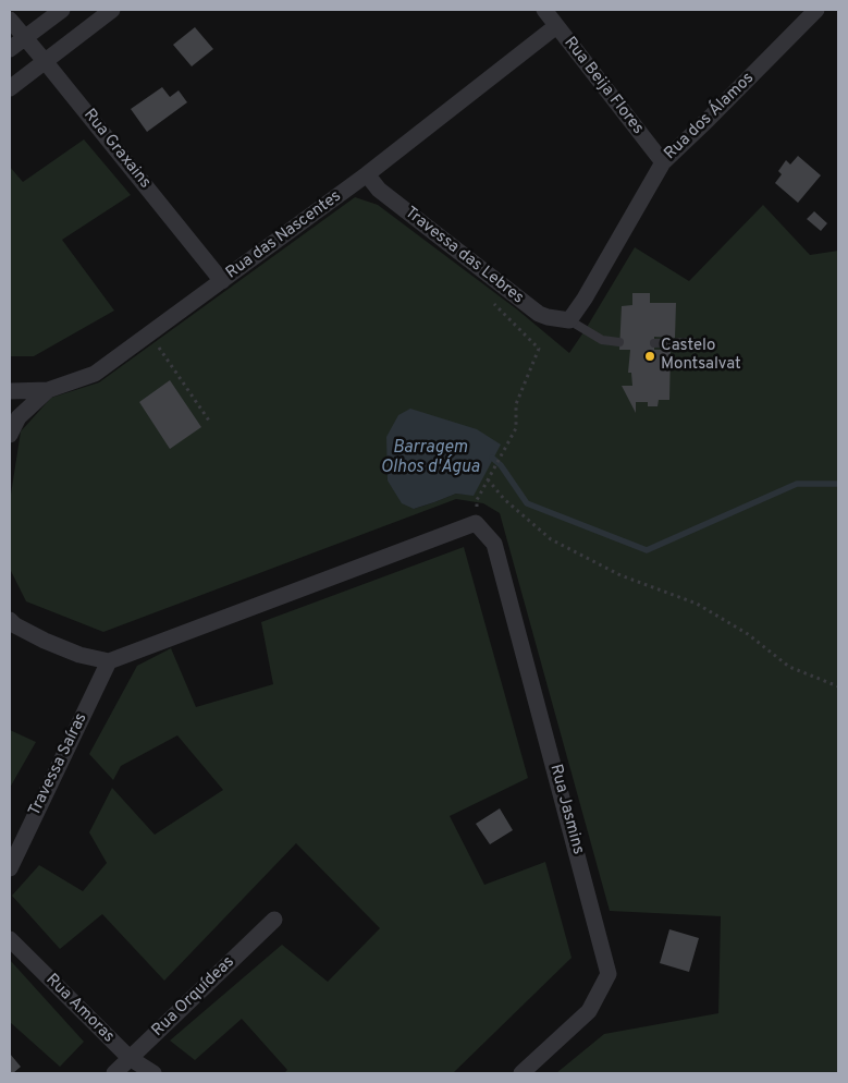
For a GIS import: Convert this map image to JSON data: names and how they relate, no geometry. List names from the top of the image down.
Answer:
{
  "streets": {
    "street": [
      "Rua Beija Flores",
      "Rua dos Álamos",
      "Rua Graxains",
      "Rua das Nascentes",
      "Travessa das Lebres",
      "Travessa Saíras",
      "Rua Jasmins",
      "Rua Orquídeas",
      "Rua Amoras"
    ]
  },
  "crossings": [
    ["Rua Beija Flores", "Rua dos Álamos"],
    ["Rua Beija Flores", "Rua das Nascentes"],
    ["Rua dos Álamos", "Travessa das Lebres"],
    ["Rua Graxains", "Rua das Nascentes"],
    ["Rua das Nascentes", "Travessa das Lebres"],
    ["Rua Orquídeas", "Rua Amoras"]
  ],
  "water": ["Barragem Olhos d'Água"],
  "places": ["Castelo Montsalvat"]
}
